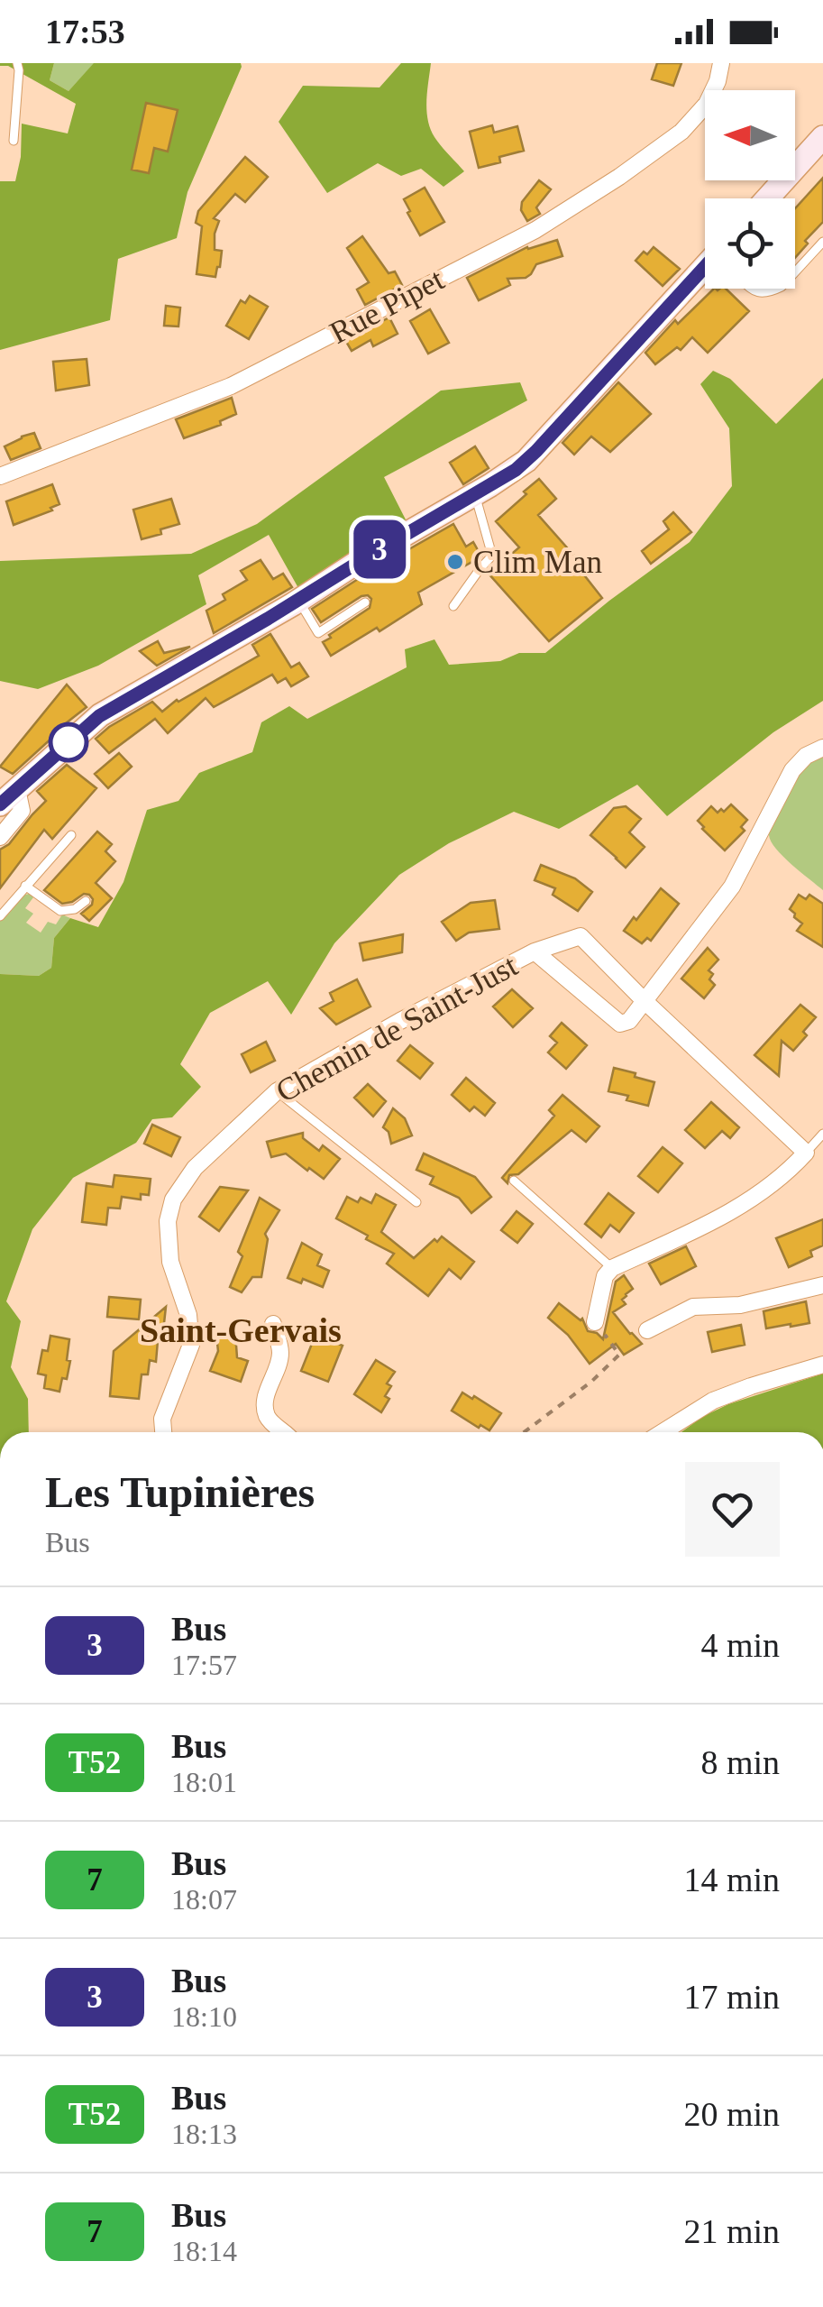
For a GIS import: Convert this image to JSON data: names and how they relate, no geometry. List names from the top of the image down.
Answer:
{
  "streets": {
    "street": ["Rue Pipet", "Chemin de Saint-Just"]
  },
  "districts": ["Saint-Gervais"],
  "places": ["Clim Man"],
  "lines": ["bus line 3"],
  "north": "left",
  "page": {
    "status": "17:53",
    "on_map": "3",
    "heading": ["Les Tupinières", "Bus"],
    "list": [
      {
        "mark": "3",
        "name": "Bus",
        "note": "17:57",
        "value": "4 min"
      },
      {
        "mark": "T52",
        "name": "Bus",
        "note": "18:01",
        "value": "8 min"
      },
      {
        "mark": "7",
        "name": "Bus",
        "note": "18:07",
        "value": "14 min"
      },
      {
        "mark": "3",
        "name": "Bus",
        "note": "18:10",
        "value": "17 min"
      },
      {
        "mark": "T52",
        "name": "Bus",
        "note": "18:13",
        "value": "20 min"
      },
      {
        "mark": "7",
        "name": "Bus",
        "note": "18:14",
        "value": "21 min"
      }
    ]
  }
}
